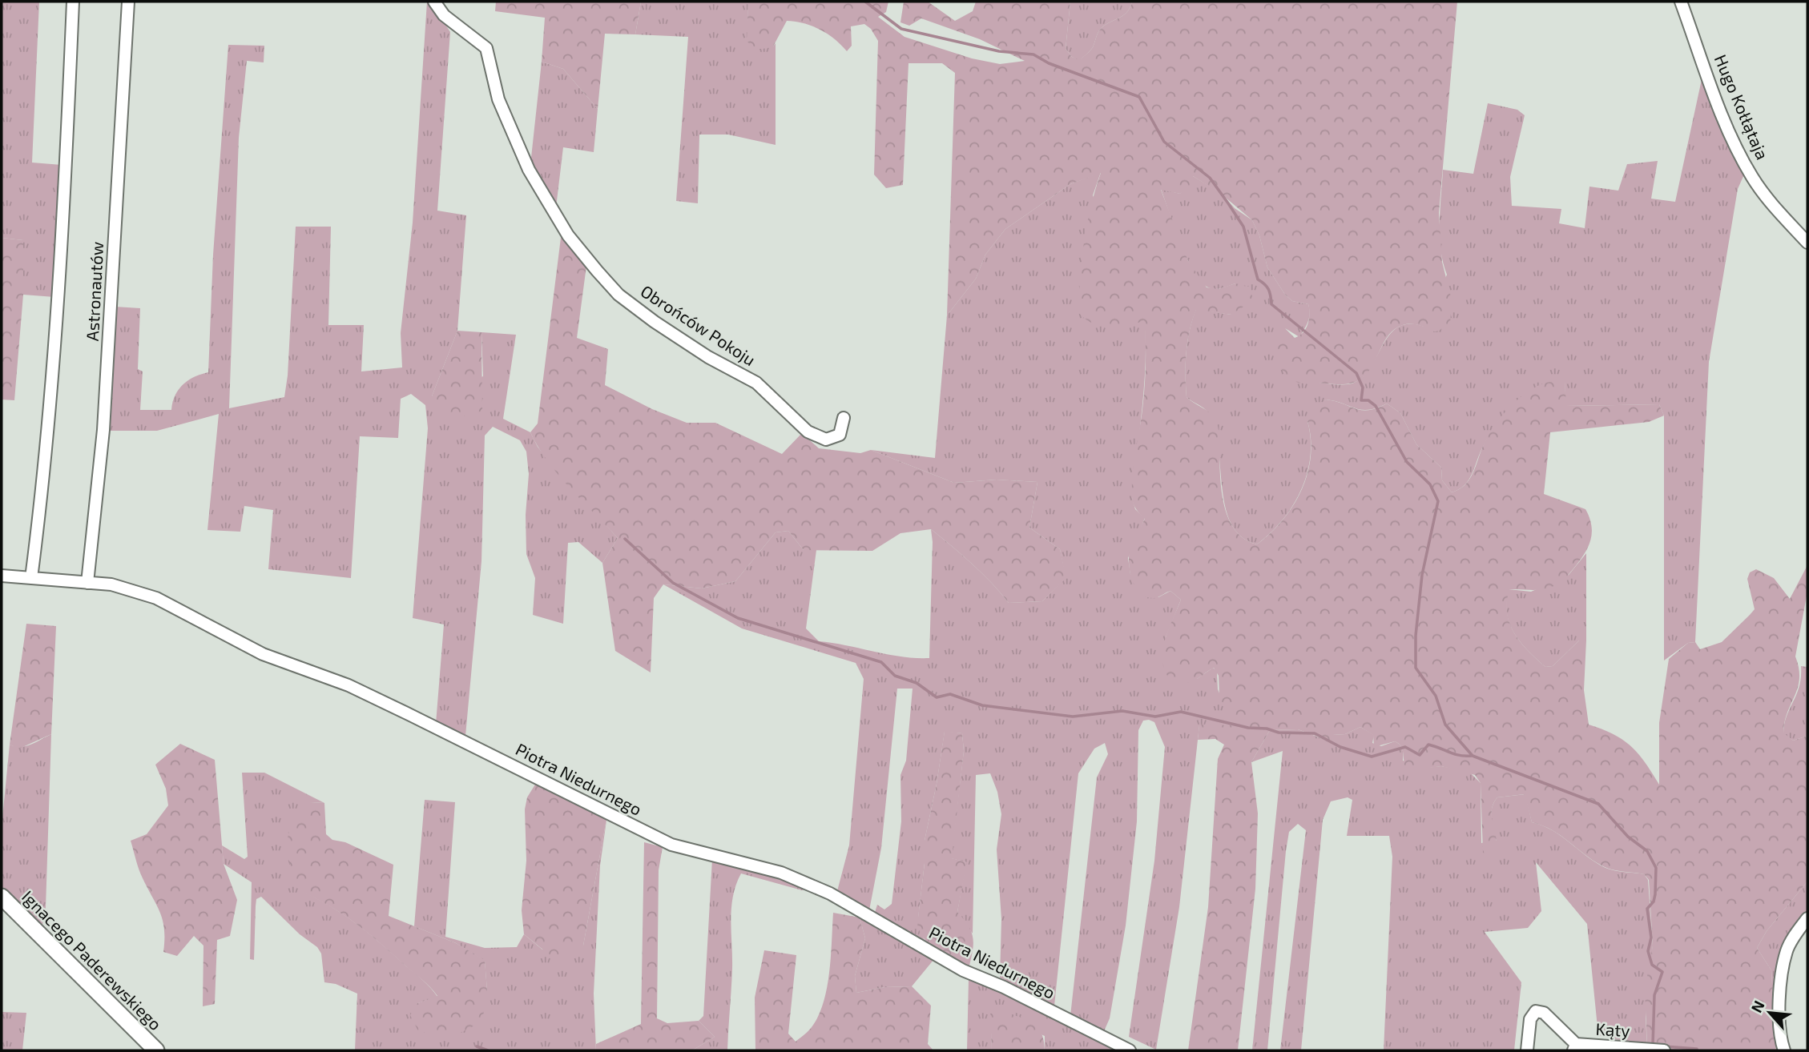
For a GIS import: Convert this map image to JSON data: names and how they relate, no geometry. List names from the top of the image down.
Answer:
{
  "streets": {
    "street": [
      "Hugo Kołłątaja",
      "Astronautów",
      "Obrońców Pokoju",
      "Piotra Niedurnego",
      "Ignacego Paderewskiego",
      "Kąty"
    ]
  },
  "crossings": [
    ["Astronautów", "Piotra Niedurnego"]
  ],
  "north": "top left"
}
